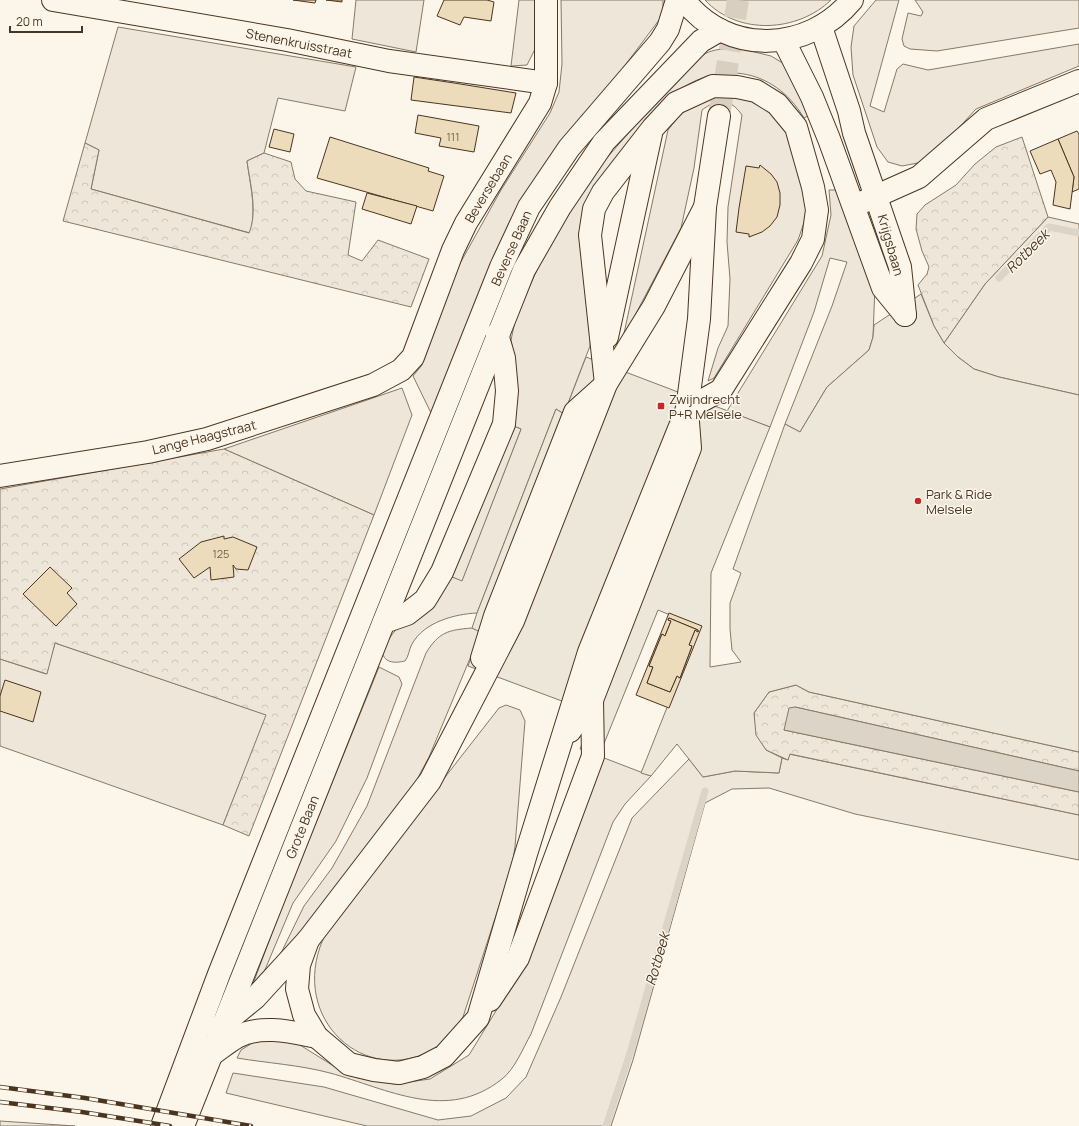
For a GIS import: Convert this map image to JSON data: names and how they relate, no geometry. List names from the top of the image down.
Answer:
{
  "streets": {
    "main road": [
      "Stenenkruisstraat",
      "Beversebaan",
      "Krijgsbaan",
      "Beverse Baan",
      "Lange Haagstraat",
      "Grote Baan"
    ]
  },
  "crossings": [
    ["Stenenkruisstraat", "Beversebaan"],
    ["Beversebaan", "Lange Haagstraat"],
    ["Beverse Baan", "Grote Baan"]
  ],
  "water": ["Rotbeek"],
  "places": {
    "transit": ["Zwijndrecht P+R Melsele"],
    "other": ["Park & Ride Melsele"]
  },
  "house_numbers": ["111", "125"],
  "scale_bar": "20 m"
}
